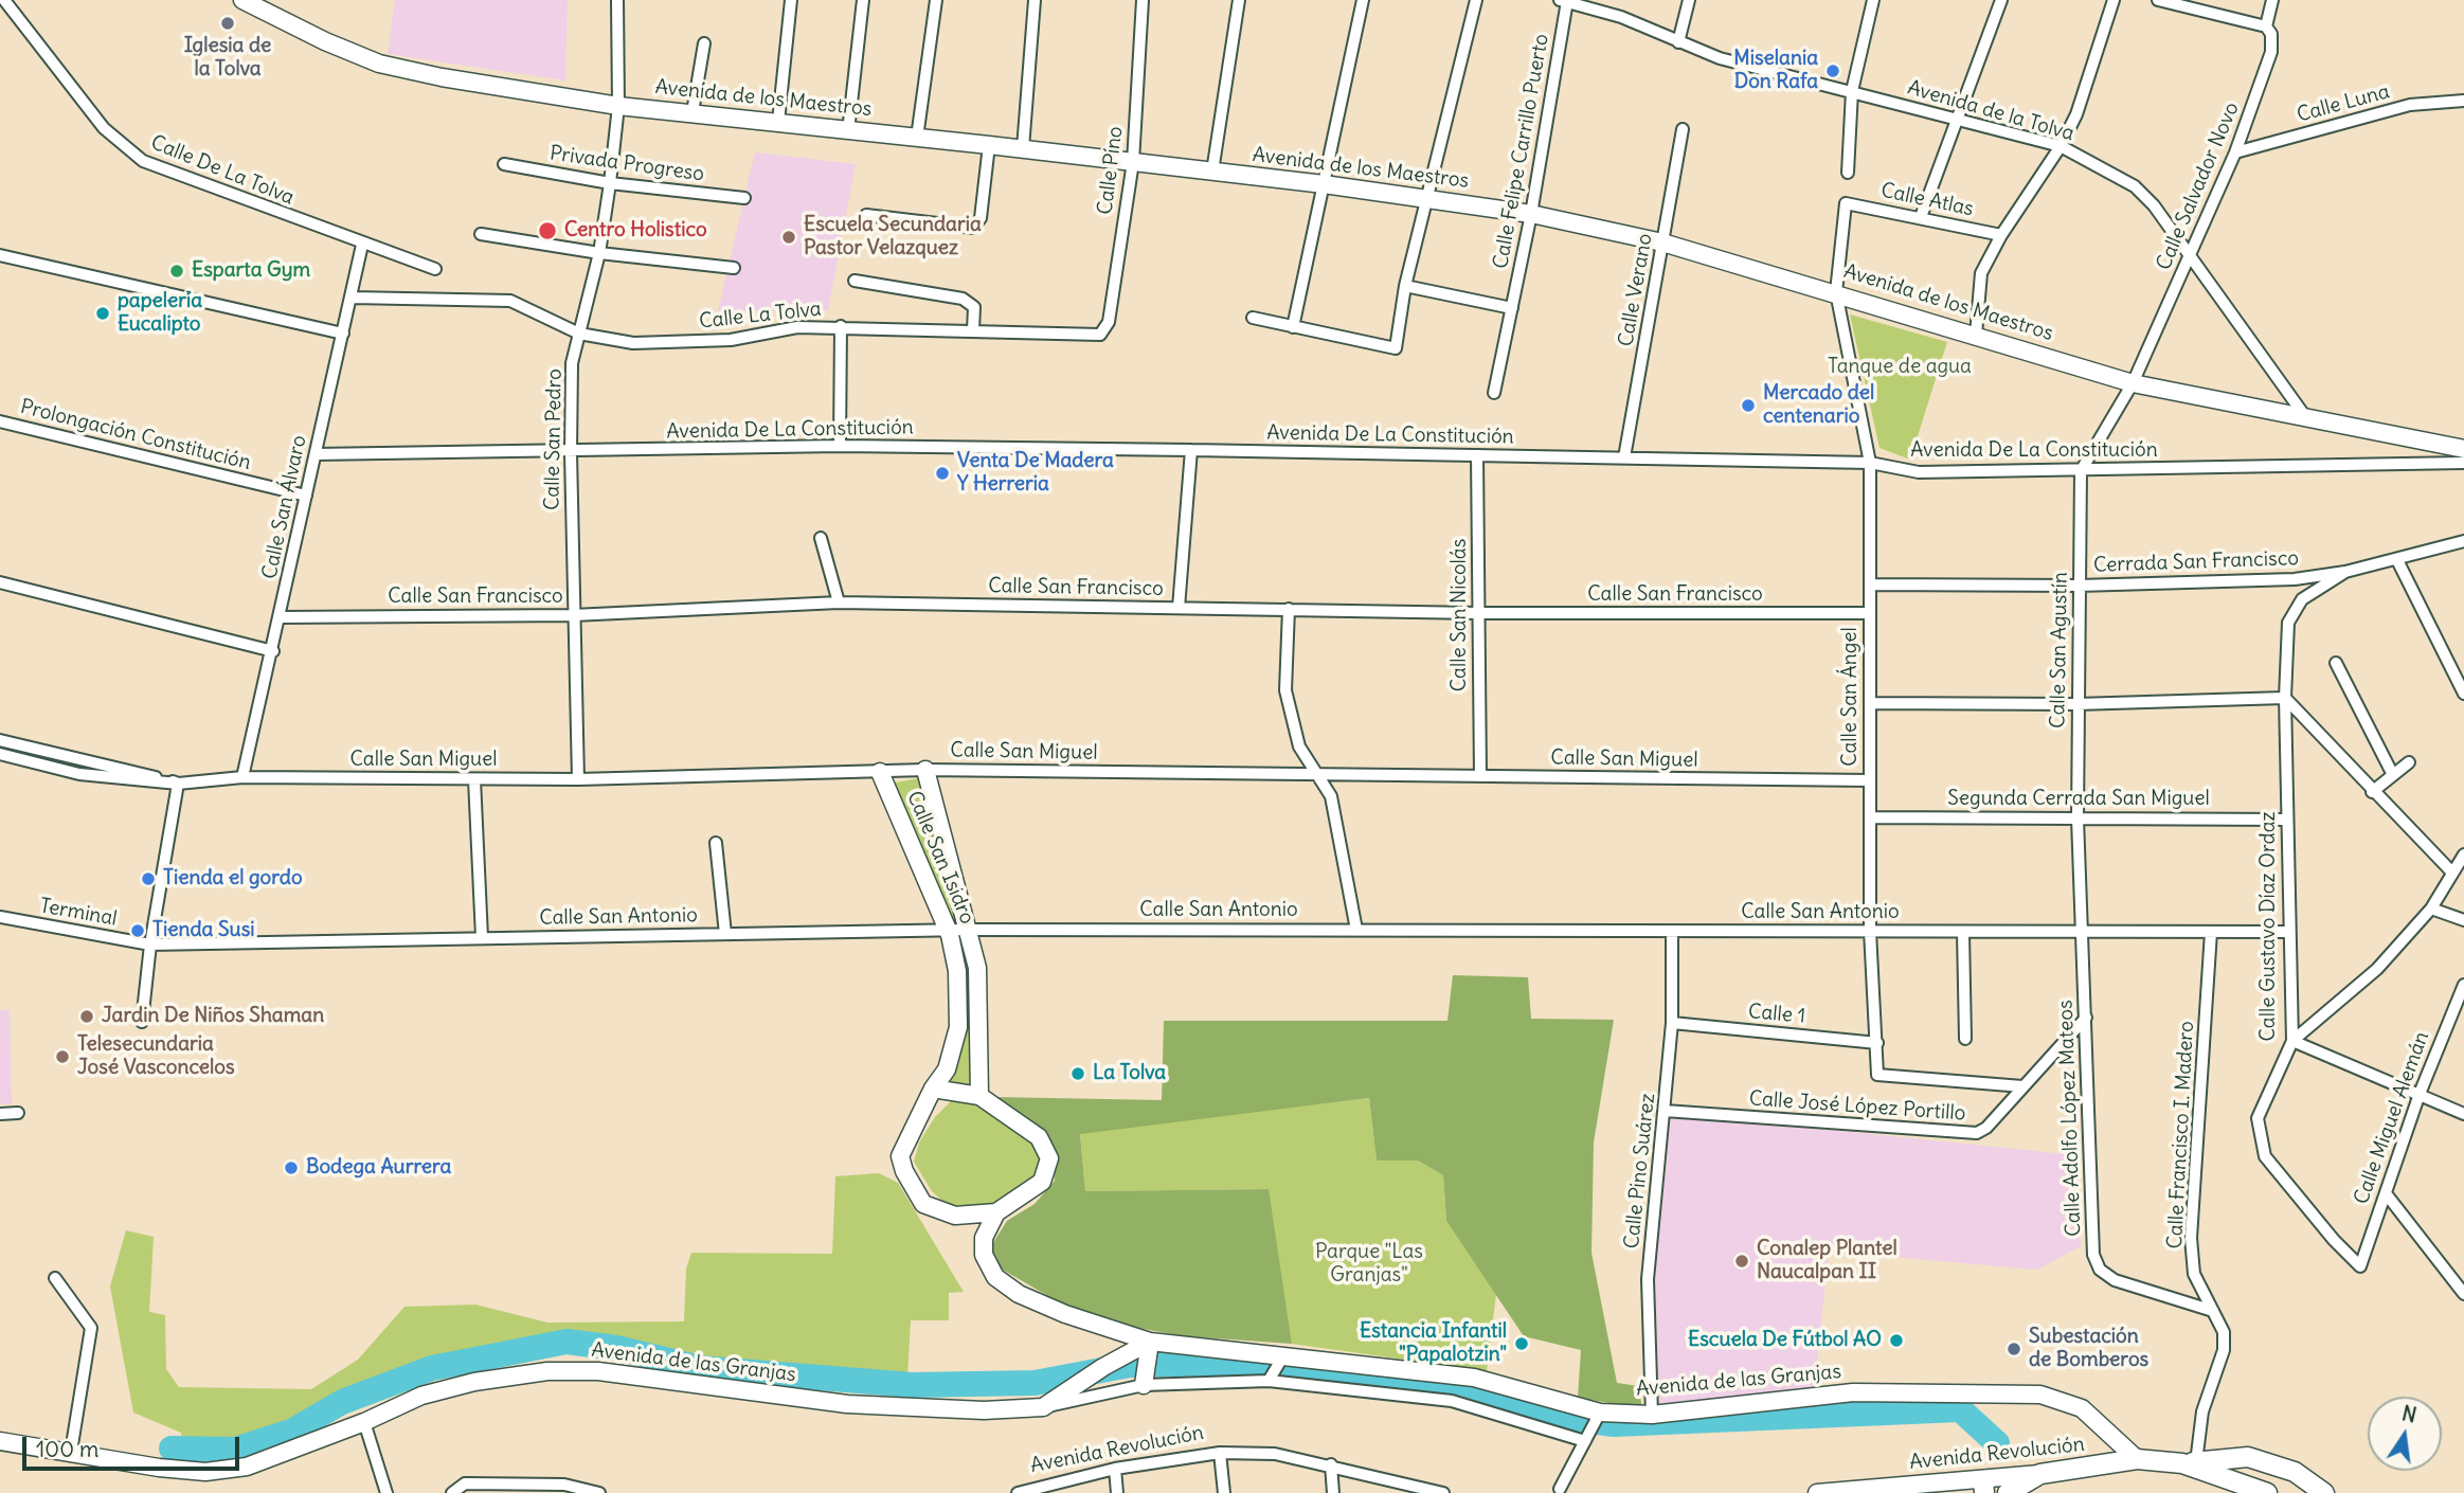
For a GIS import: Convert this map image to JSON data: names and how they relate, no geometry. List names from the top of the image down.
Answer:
{
  "streets": {
    "main road": ["Avenida Revolución"],
    "street": [
      "Avenida de los Maestros",
      "Calle Luna",
      "Avenida de la Tolva",
      "Calle Felipe Carrillo Puerto",
      "Privada Progreso",
      "Calle De La Tolva",
      "Calle Pino",
      "Calle Salvador Novo",
      "Calle Atlas",
      "Calle Verano",
      "Calle La Tolva",
      "Avenida De La Constitución",
      "Prolongación Constitución",
      "Calle San Pedro",
      "Calle San Álvaro",
      "Cerrada San Francisco",
      "Calle San Francisco",
      "Calle San Nicolás",
      "Calle San Agustín",
      "Calle San Ángel",
      "Calle San Miguel",
      "Segunda Cerrada San Miguel",
      "Calle San Isidro",
      "Calle San Antonio",
      "Terminal",
      "Calle Gustavo Díaz Ordaz",
      "Calle 1",
      "Calle José López Portillo",
      "Calle Adolfo López Mateos",
      "Calle Miguel Alemán",
      "Calle Francisco I. Madero",
      "Calle Pino Suárez",
      "Avenida de las Granjas"
    ]
  },
  "crossings": [
    ["Avenida de los Maestros", "Avenida de la Tolva"],
    ["Avenida de los Maestros", "Calle Felipe Carrillo Puerto"],
    ["Avenida de los Maestros", "Calle Pino"],
    ["Avenida de los Maestros", "Calle Salvador Novo"],
    ["Avenida de los Maestros", "Calle Verano"],
    ["Avenida de los Maestros", "Calle San Pedro"],
    ["Avenida de los Maestros", "Calle San Agustín"],
    ["Avenida de los Maestros", "Calle San Ángel"],
    ["Calle Luna", "Calle Salvador Novo"],
    ["Avenida de la Tolva", "Calle Felipe Carrillo Puerto"],
    ["Avenida de la Tolva", "Calle Salvador Novo"],
    ["Privada Progreso", "Calle San Pedro"],
    ["Calle De La Tolva", "Calle San Álvaro"],
    ["Calle Pino", "Calle La Tolva"],
    ["Calle Salvador Novo", "Calle San Agustín"],
    ["Calle Atlas", "Calle San Ángel"],
    ["Calle Verano", "Avenida De La Constitución"],
    ["Calle La Tolva", "Calle San Pedro"],
    ["Calle La Tolva", "Calle San Álvaro"],
    ["Avenida De La Constitución", "Calle San Pedro"],
    ["Avenida De La Constitución", "Calle San Álvaro"],
    ["Avenida De La Constitución", "Calle San Nicolás"],
    ["Avenida De La Constitución", "Calle San Agustín"],
    ["Avenida De La Constitución", "Calle San Ángel"],
    ["Prolongación Constitución", "Calle San Álvaro"],
    ["Calle San Pedro", "Calle San Francisco"],
    ["Calle San Pedro", "Calle San Miguel"],
    ["Calle San Álvaro", "Calle San Francisco"],
    ["Calle San Álvaro", "Calle San Miguel"],
    ["Cerrada San Francisco", "Calle San Agustín"],
    ["Cerrada San Francisco", "Calle San Ángel"],
    ["Cerrada San Francisco", "Calle Gustavo Díaz Ordaz"],
    ["Calle San Francisco", "Calle San Nicolás"],
    ["Calle San Francisco", "Calle San Ángel"],
    ["Calle San Nicolás", "Calle San Miguel"],
    ["Calle San Agustín", "Segunda Cerrada San Miguel"],
    ["Calle San Agustín", "Calle San Antonio"],
    ["Calle San Agustín", "Calle Adolfo López Mateos"],
    ["Calle San Ángel", "Calle San Miguel"],
    ["Calle San Ángel", "Segunda Cerrada San Miguel"],
    ["Calle San Ángel", "Calle San Antonio"],
    ["Calle San Ángel", "Calle 1"],
    ["Calle San Ángel", "Calle José López Portillo"],
    ["Calle San Miguel", "Calle San Isidro"],
    ["Segunda Cerrada San Miguel", "Calle Gustavo Díaz Ordaz"],
    ["Calle San Isidro", "Calle San Antonio"],
    ["Calle San Isidro", "Avenida de las Granjas"],
    ["Calle San Antonio", "Terminal"],
    ["Calle San Antonio", "Calle Gustavo Díaz Ordaz"],
    ["Calle San Antonio", "Calle Adolfo López Mateos"],
    ["Calle San Antonio", "Calle Francisco I. Madero"],
    ["Calle San Antonio", "Calle Pino Suárez"],
    ["Calle Gustavo Díaz Ordaz", "Calle Miguel Alemán"],
    ["Calle 1", "Calle Pino Suárez"],
    ["Calle José López Portillo", "Calle Adolfo López Mateos"],
    ["Calle José López Portillo", "Calle Pino Suárez"],
    ["Calle Adolfo López Mateos", "Calle Francisco I. Madero"],
    ["Calle Francisco I. Madero", "Avenida Revolución"],
    ["Calle Pino Suárez", "Avenida de las Granjas"],
    ["Avenida de las Granjas", "Avenida Revolución"]
  ],
  "parks": ["Tanque de agua", "Parque \"Las Granjas\""],
  "places": [
    "Iglesia de la Tolva",
    "Miselania Don Rafa",
    "Centro Holistico",
    "Escuela Secundaria Pastor Velazquez",
    "Esparta Gym",
    "papelería Eucalipto",
    "Mercado del centenario",
    "Venta De Madera Y Herreria",
    "Tienda el gordo",
    "Tienda Susi",
    "Jardin De Niños Shaman",
    "Telesecundaria José Vasconcelos",
    "La Tolva",
    "Bodega Aurrera",
    "Conalep Plantel Naucalpan II",
    "Escuela De Fútbol AO",
    "Estancia Infantil \"Papalotzin\"",
    "Subestación de Bomberos"
  ],
  "scale_bar": "100 m",
  "north": "top"
}
